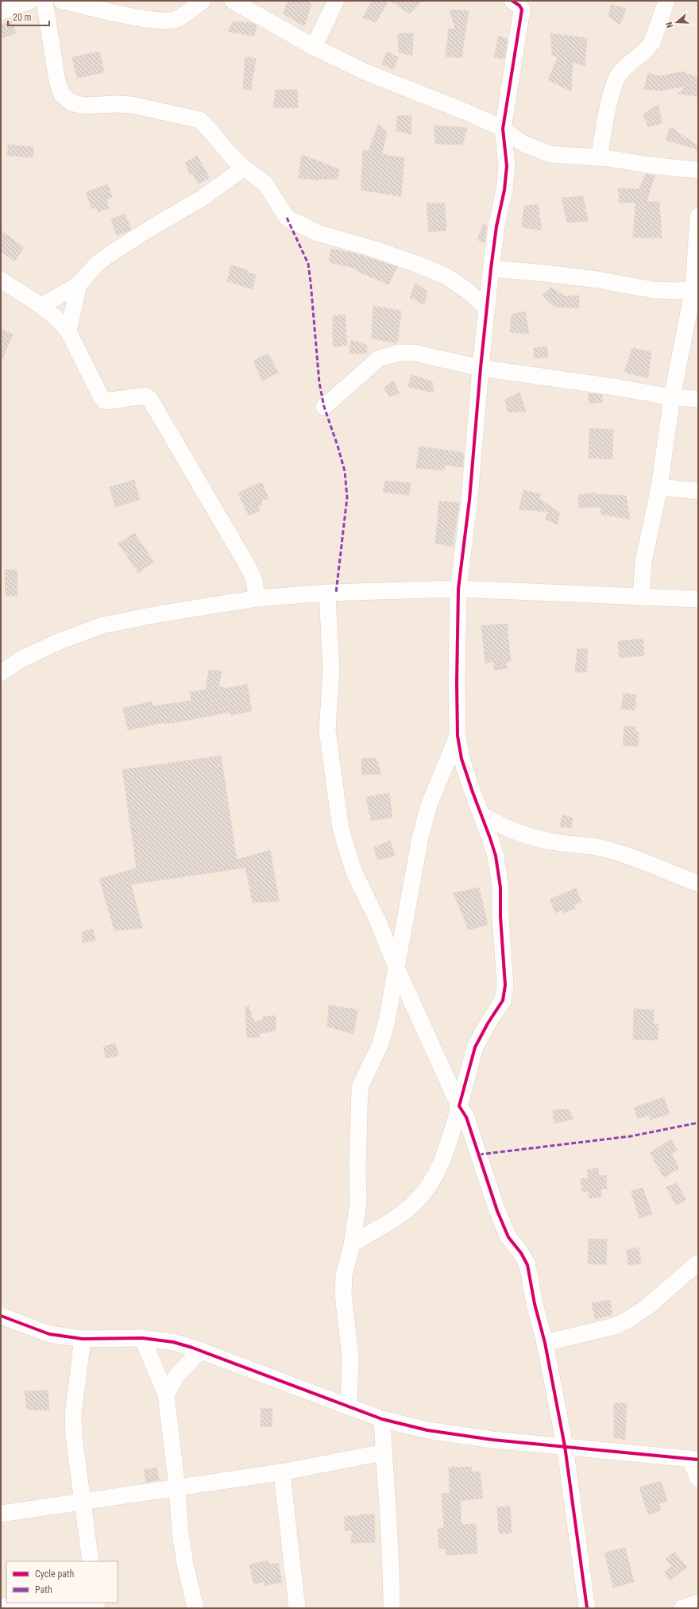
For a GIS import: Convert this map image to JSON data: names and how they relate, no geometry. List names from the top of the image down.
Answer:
{
  "legend": ["Cycle path", "Path"],
  "scale_bar": "20 m",
  "north": "left"
}
